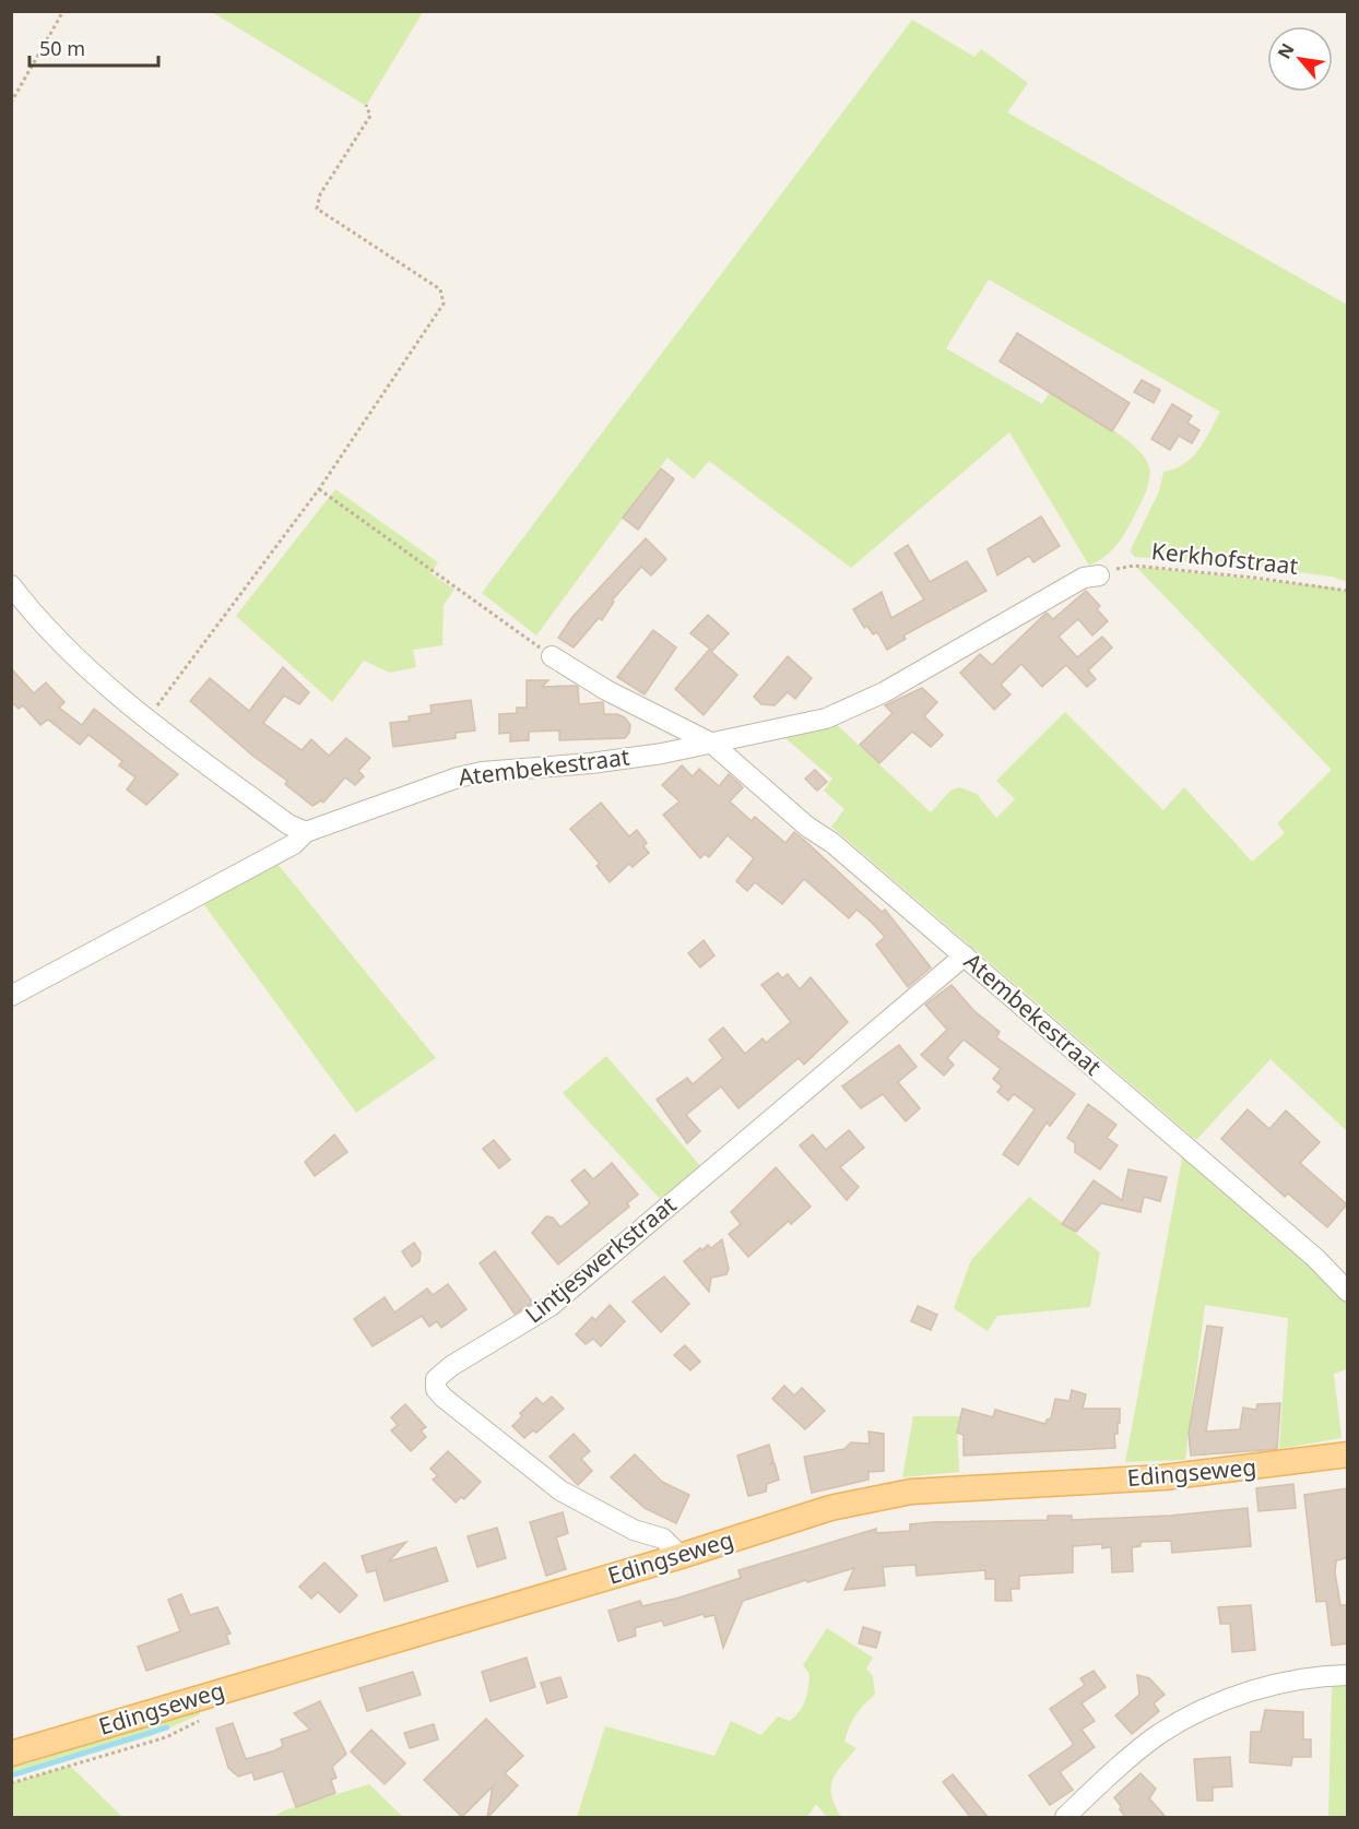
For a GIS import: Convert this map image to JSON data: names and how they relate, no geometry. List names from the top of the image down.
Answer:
{
  "streets": {
    "main road": ["Edingseweg"],
    "street": ["Atembekestraat", "Lintjeswerkstraat"],
    "path": ["Kerkhofstraat"]
  },
  "crossings": [
    ["Kerkhofstraat", "Atembekestraat"],
    ["Atembekestraat", "Lintjeswerkstraat"],
    ["Lintjeswerkstraat", "Edingseweg"]
  ],
  "scale_bar": "50 m",
  "north": "top left"
}
